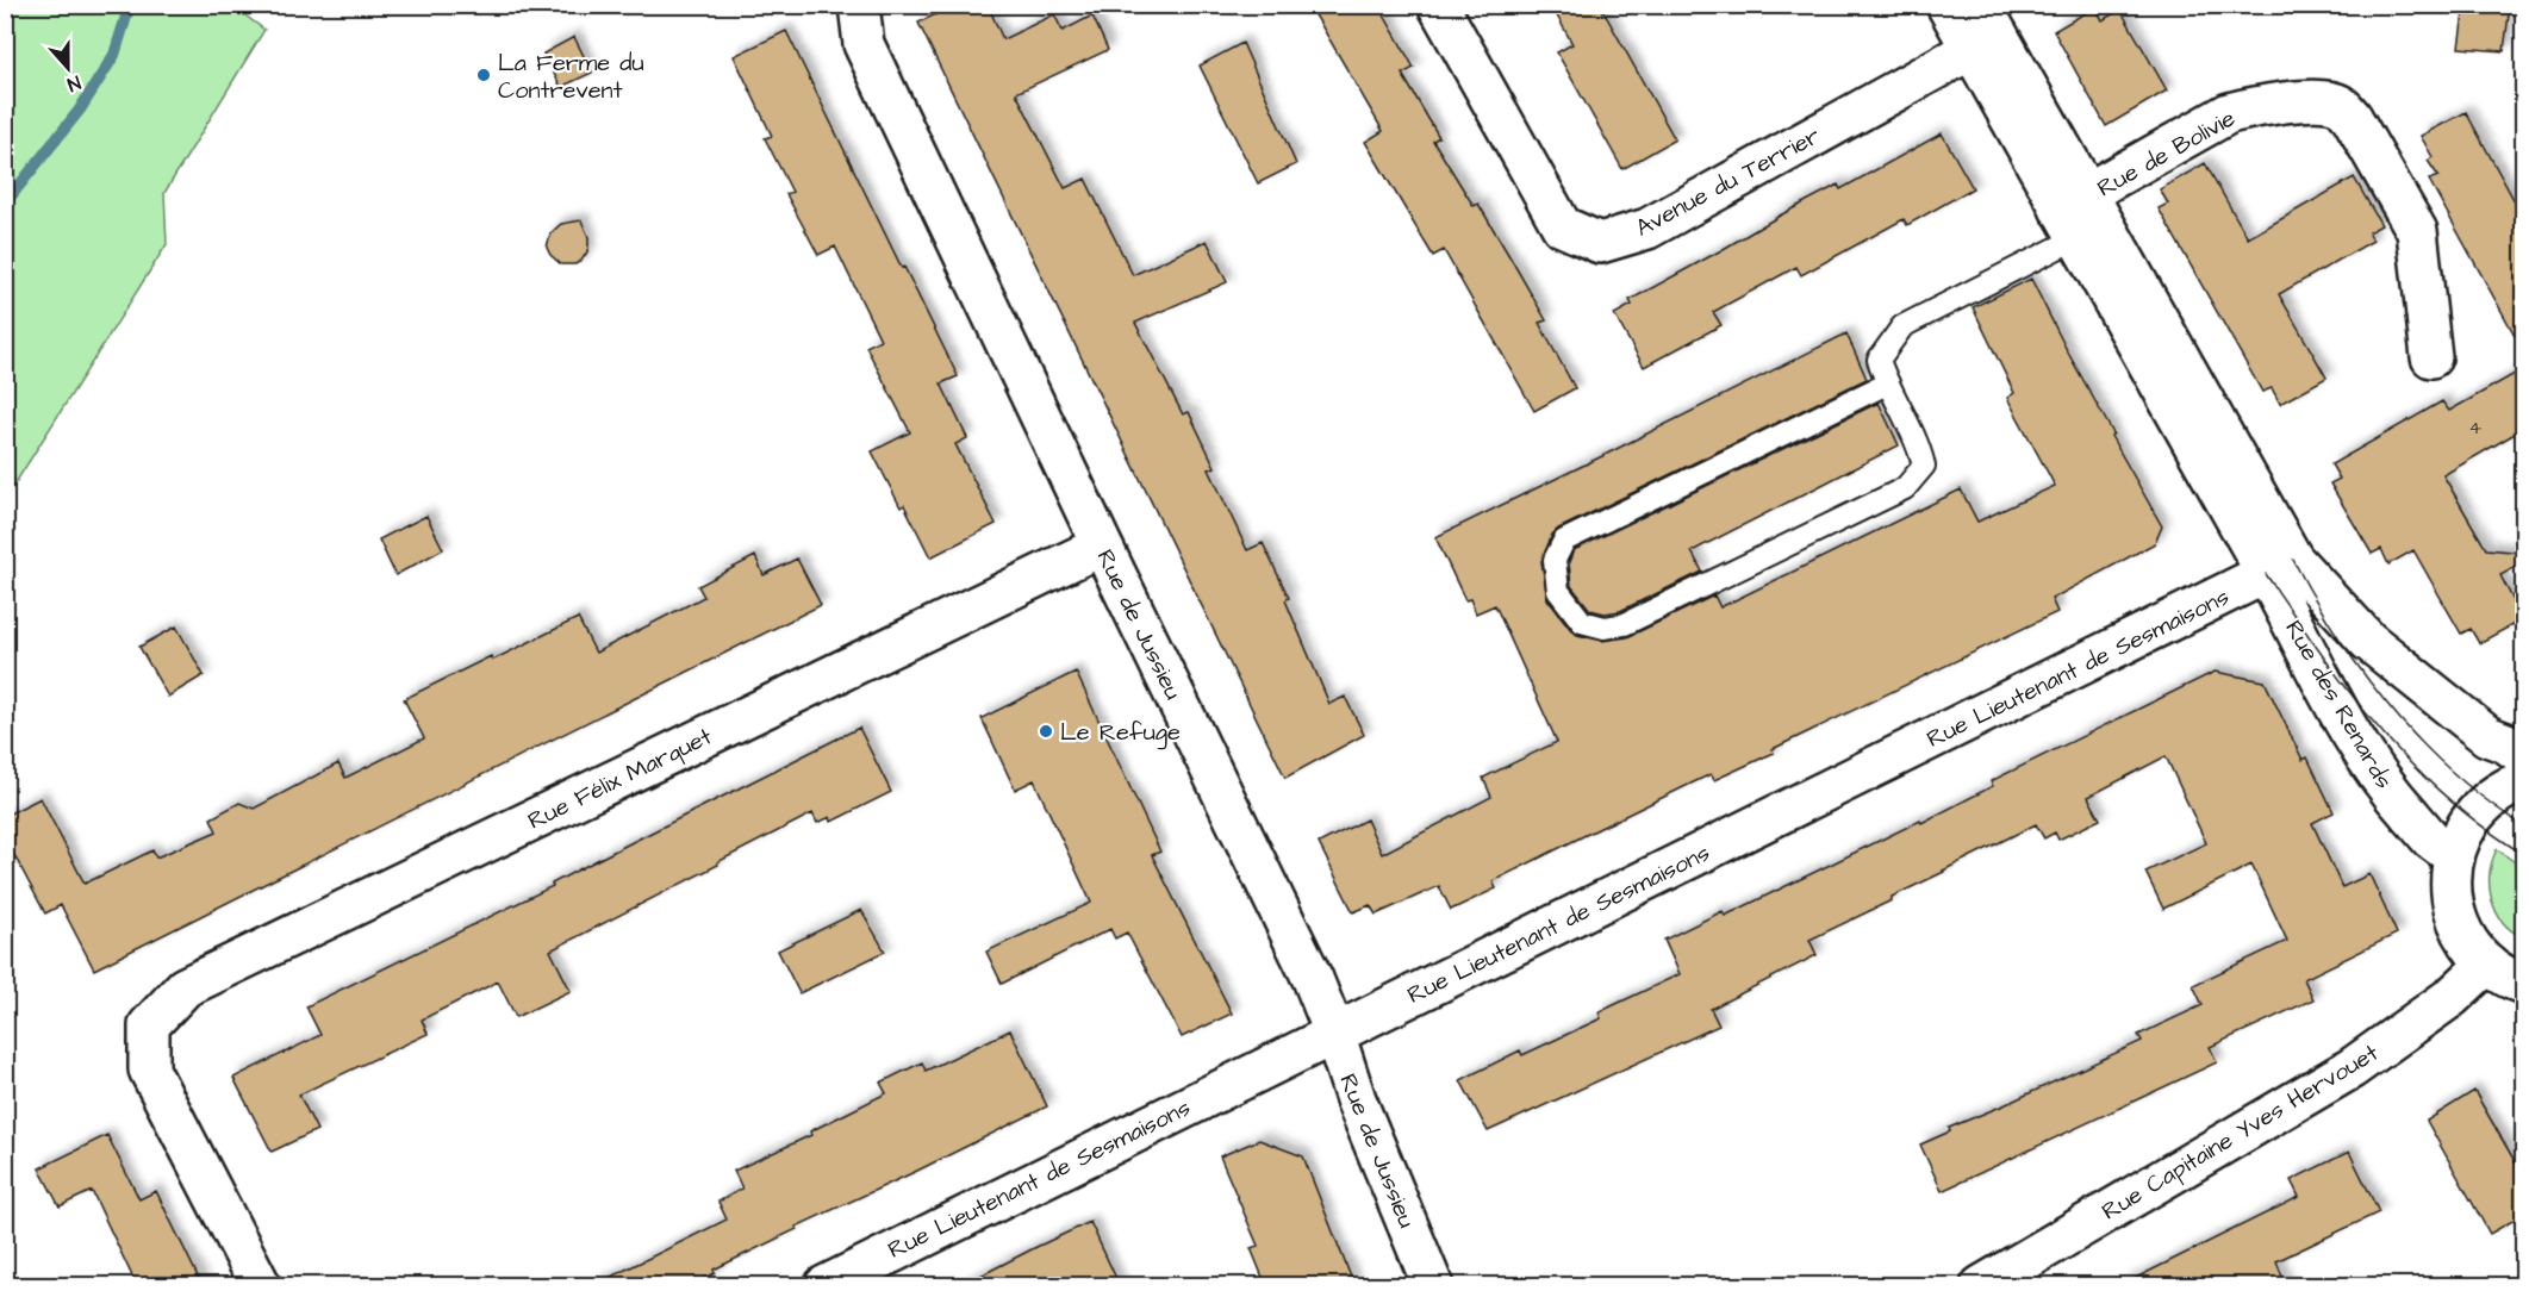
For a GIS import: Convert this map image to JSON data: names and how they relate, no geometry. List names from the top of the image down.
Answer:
{
  "streets": {
    "street": [
      "Rue de Bolivie",
      "Avenue du Terrier",
      "Rue de Jussieu",
      "Rue Lieutenant de Sesmaisons",
      "Rue des Renards",
      "Rue Félix Marquet",
      "Rue Capitaine Yves Hervouet"
    ]
  },
  "crossings": [
    ["Rue de Jussieu", "Rue Lieutenant de Sesmaisons"],
    ["Rue de Jussieu", "Rue Félix Marquet"],
    ["Rue Lieutenant de Sesmaisons", "Rue des Renards"]
  ],
  "places": ["La Ferme du Contrevent", "Le Refuge"],
  "house_numbers": ["4"],
  "north": "bottom"
}
